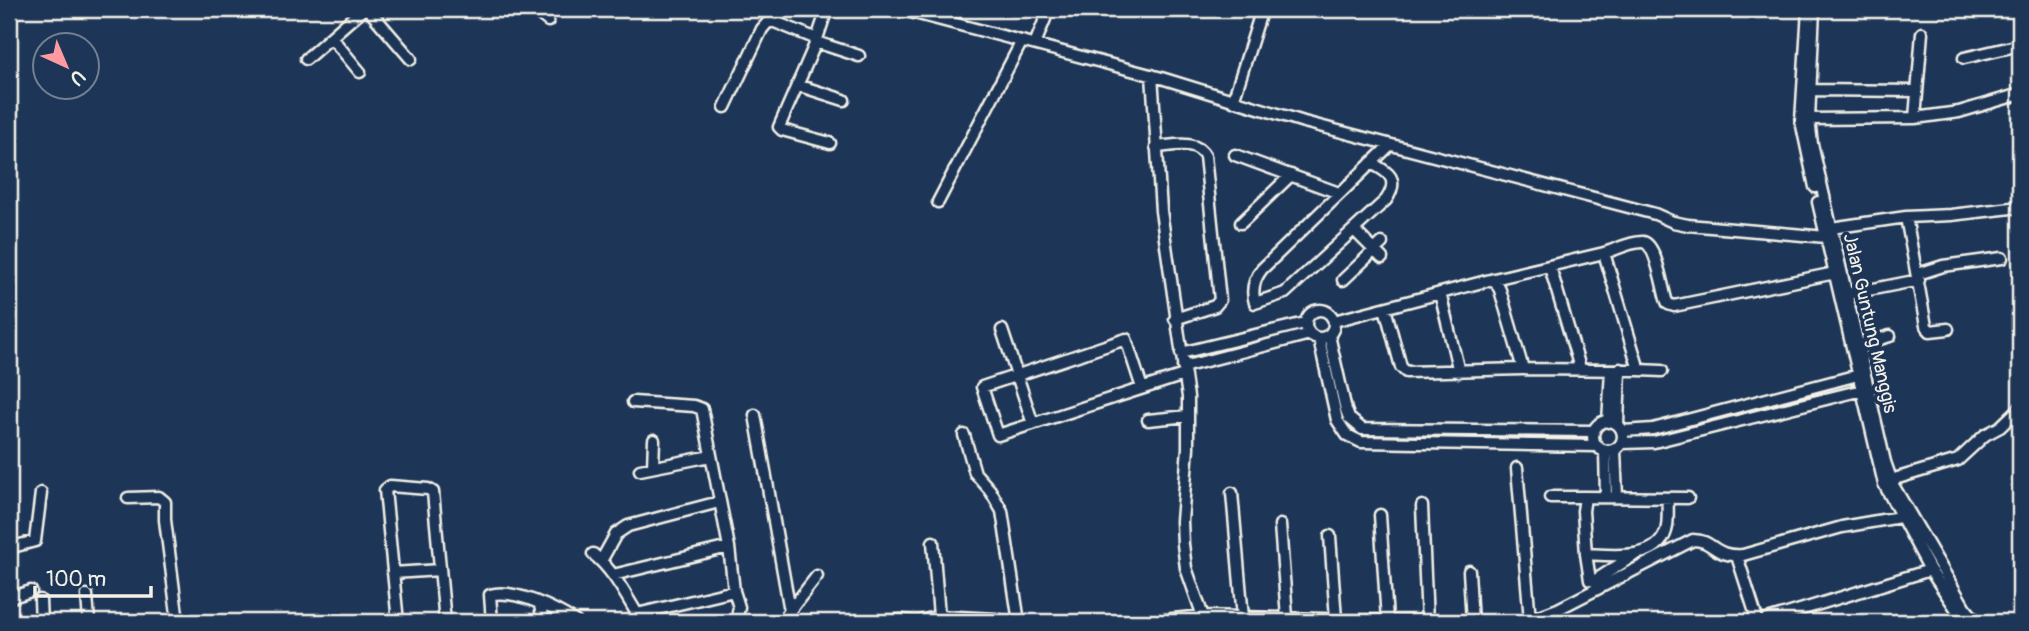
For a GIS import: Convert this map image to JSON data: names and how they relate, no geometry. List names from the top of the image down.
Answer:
{
  "streets": {
    "street": ["Jalan Guntung Manggis"]
  },
  "scale_bar": "100 m",
  "north": "bottom right"
}
